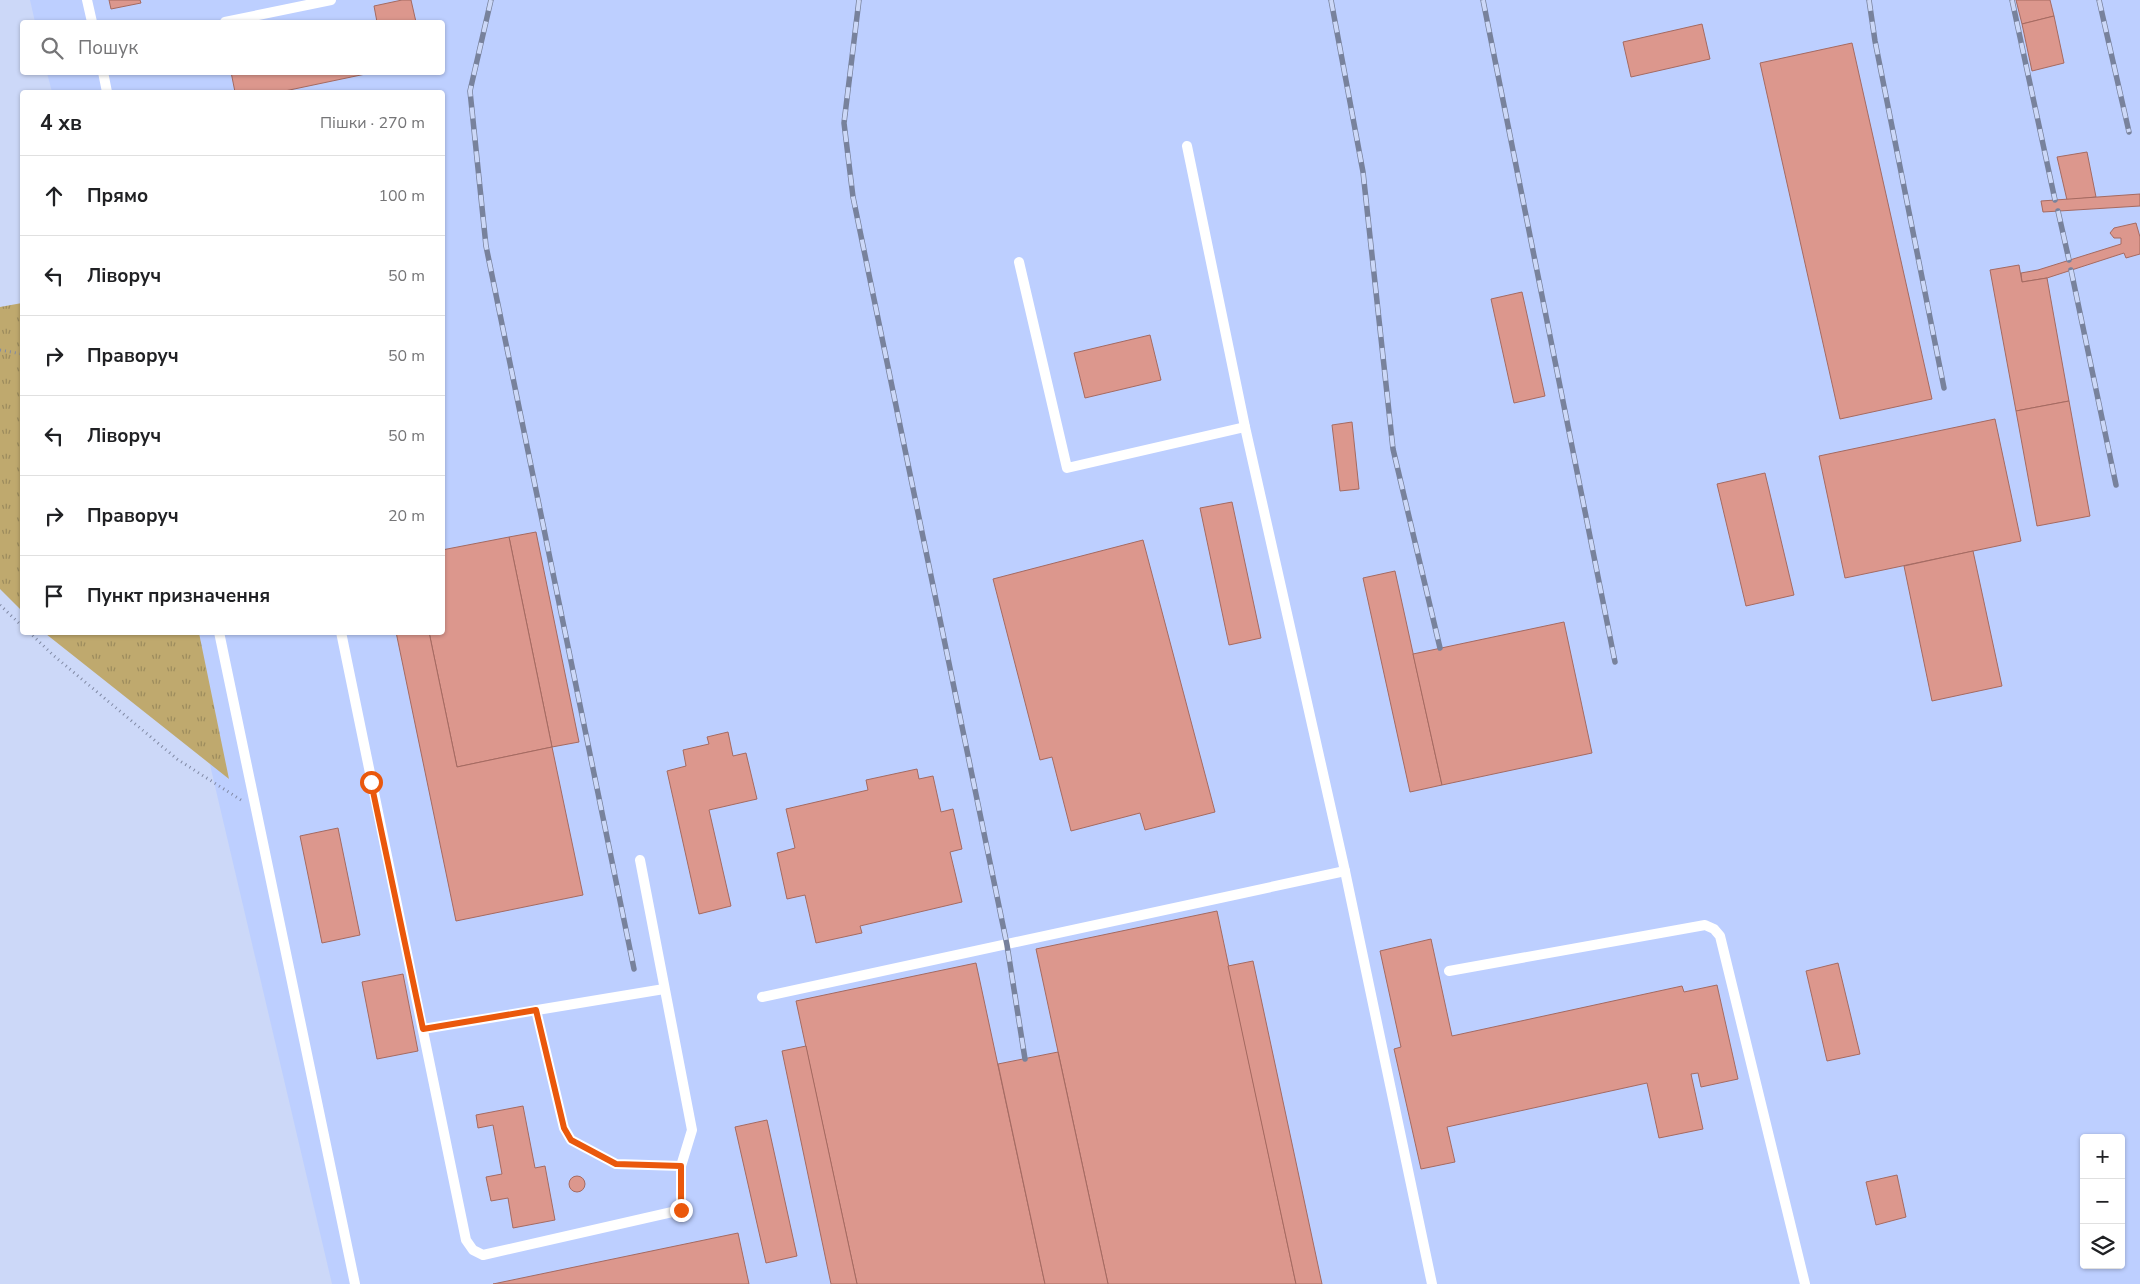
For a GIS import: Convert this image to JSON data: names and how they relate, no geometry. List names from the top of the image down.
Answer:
{
  "page": {
    "search": "Пошук",
    "heading": ["4 хв", "Пішки · 270 m"],
    "list": [
      ["Прямо", "100 m"],
      ["Ліворуч", "50 m"],
      ["Праворуч", "50 m"],
      ["Ліворуч", "50 m"],
      ["Праворуч", "20 m"],
      "Пункт призначення"
    ],
    "map_buttons": ["+", "−"]
  }
}
